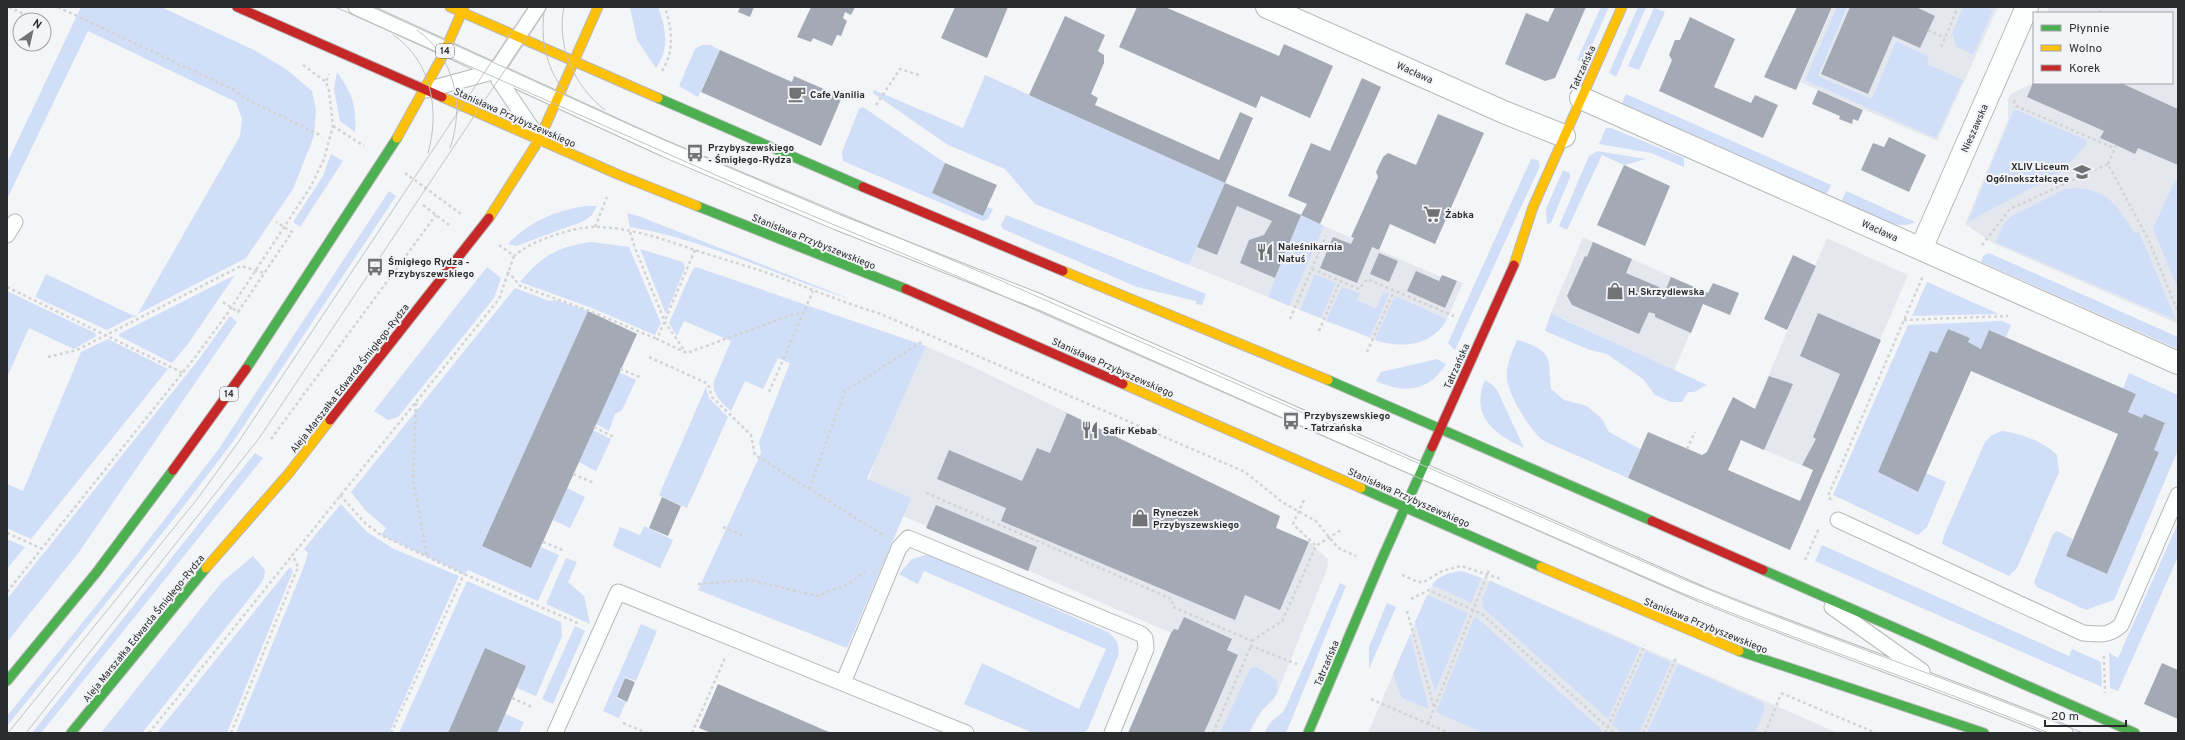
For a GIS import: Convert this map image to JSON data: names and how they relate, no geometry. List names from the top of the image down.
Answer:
{
  "streets": {
    "main road": [
      "14",
      "Tatrzańska",
      "Stanisława Przybyszewskiego",
      "Aleja Marszałka Edwarda Śmigłego-Rydza"
    ],
    "street": ["Wacława", "Nieszawska"]
  },
  "crossings": [
    ["14", "Stanisława Przybyszewskiego"],
    ["Tatrzańska", "Wacława"],
    ["Tatrzańska", "Stanisława Przybyszewskiego"],
    ["Wacława", "Nieszawska"],
    ["Stanisława Przybyszewskiego", "Aleja Marszałka Edwarda Śmigłego-Rydza"]
  ],
  "places": {
    "cafe": ["Cafe Vanilia"],
    "bus stop": ["Przybyszewskiego - Śmigłego-Rydza", "Śmigłego Rydza - Przybyszewskiego", "Przybyszewskiego - Tatrzańska"],
    "school or university": ["XLIV Liceum Ogólnokształcące"],
    "supermarket": ["Żabka"],
    "restaurant": ["Naleśnikarnia Natuś", "Safir Kebab"],
    "shop": ["H. Skrzydlewska", "Ryneczek Przybyszewskiego"]
  },
  "legend": ["Płynnie", "Wolno", "Korek"],
  "scale_bar": "20 m",
  "north": "top right"
}
